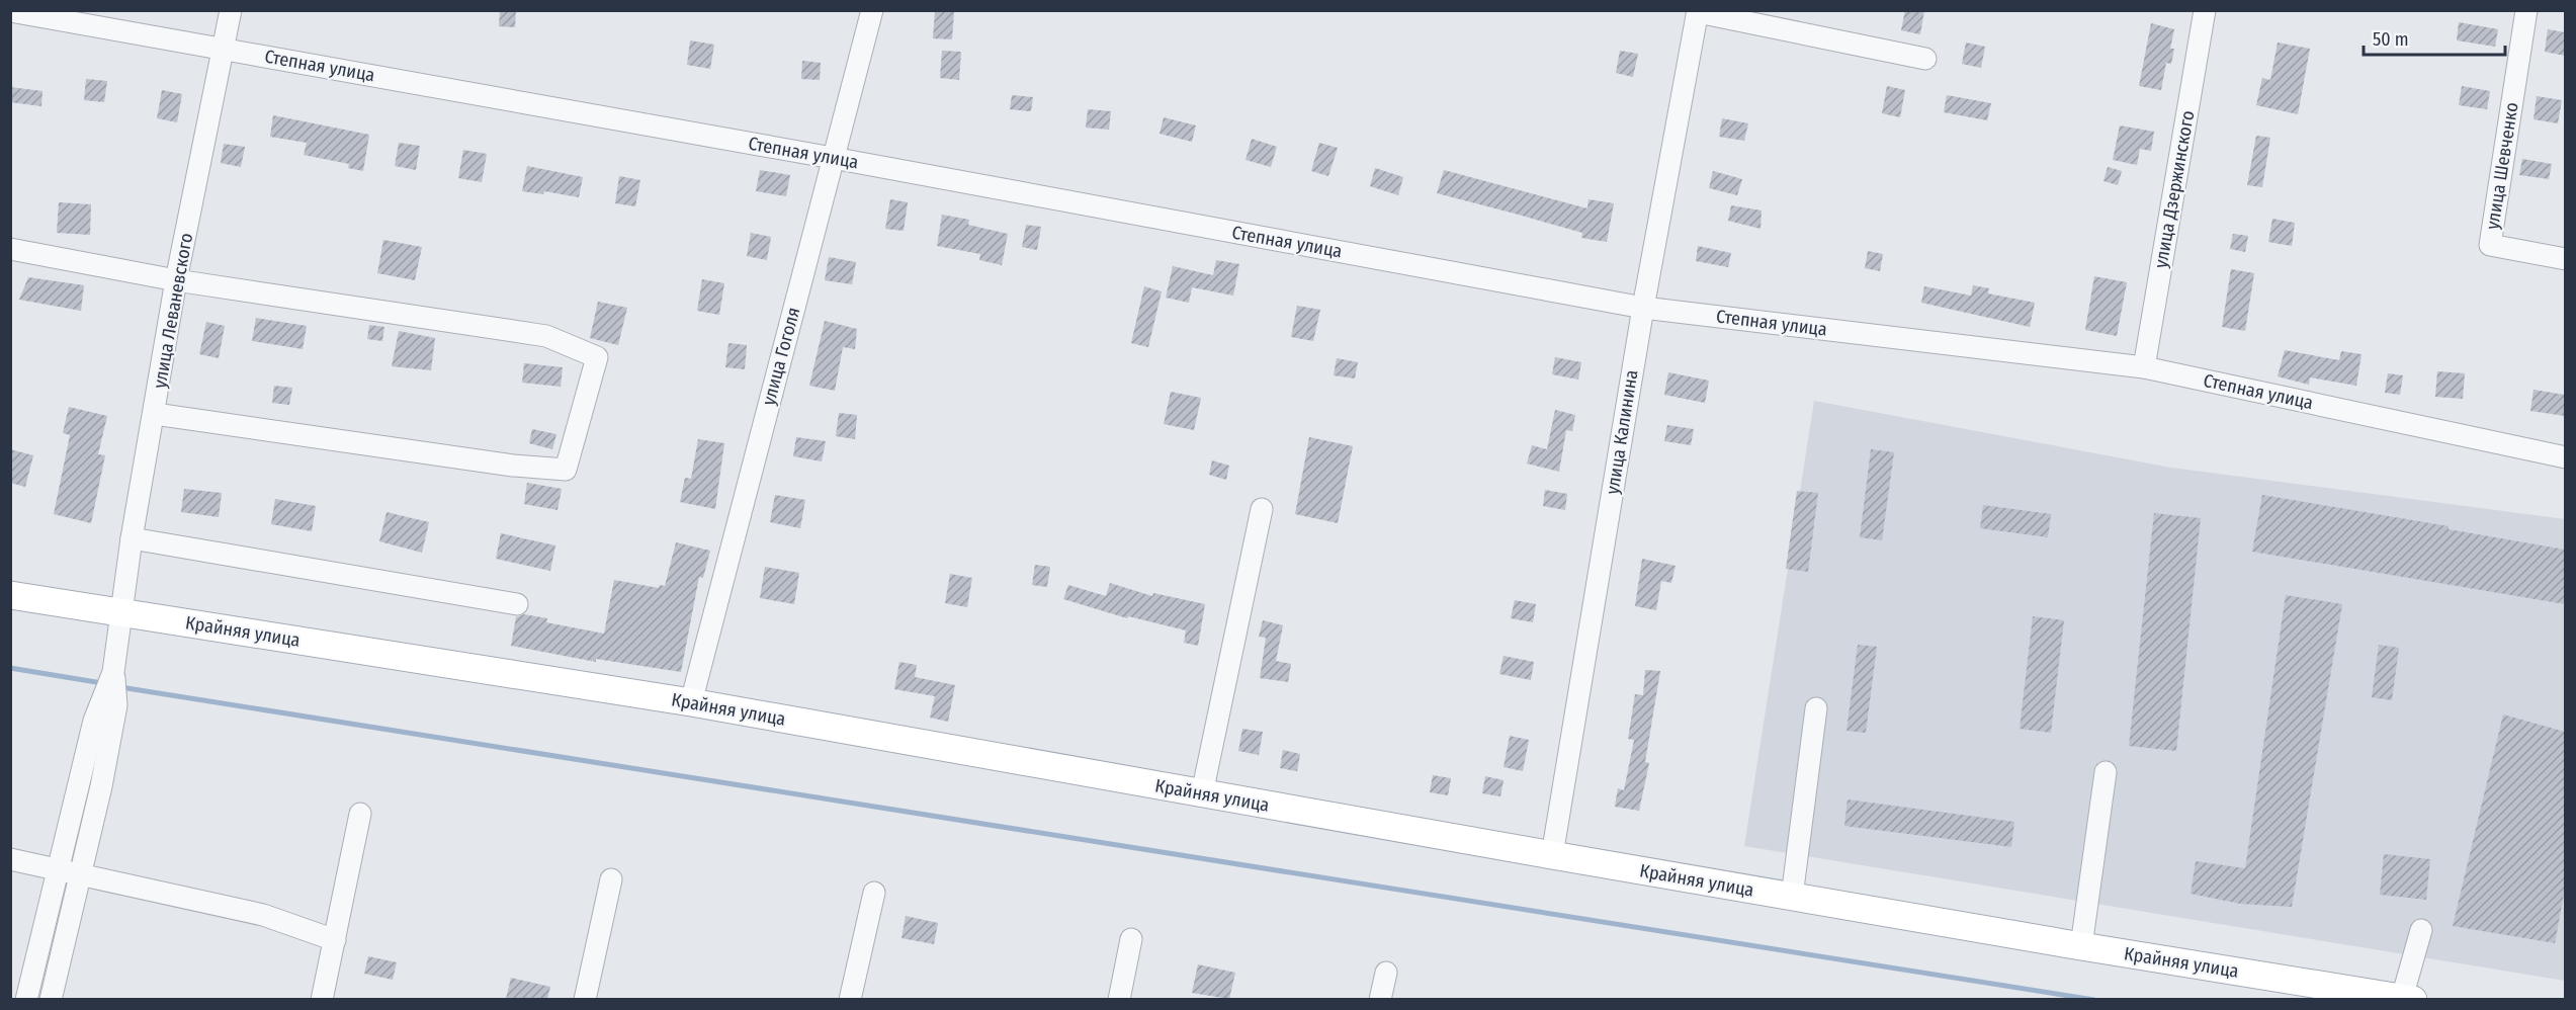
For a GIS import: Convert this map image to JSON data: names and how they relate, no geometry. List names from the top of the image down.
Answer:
{
  "streets": {
    "main road": ["Крайняя улица"],
    "street": [
      "Степная улица",
      "улица Шевченко",
      "улица Дзержинского",
      "улица Леваневского",
      "улица Гоголя",
      "улица Калинина"
    ]
  },
  "crossings": [
    ["Степная улица", "улица Дзержинского"],
    ["Степная улица", "улица Леваневского"],
    ["Степная улица", "улица Гоголя"],
    ["Степная улица", "улица Калинина"],
    ["улица Леваневского", "Крайняя улица"],
    ["улица Гоголя", "Крайняя улица"],
    ["улица Калинина", "Крайняя улица"]
  ],
  "scale_bar": "50 m"
}
